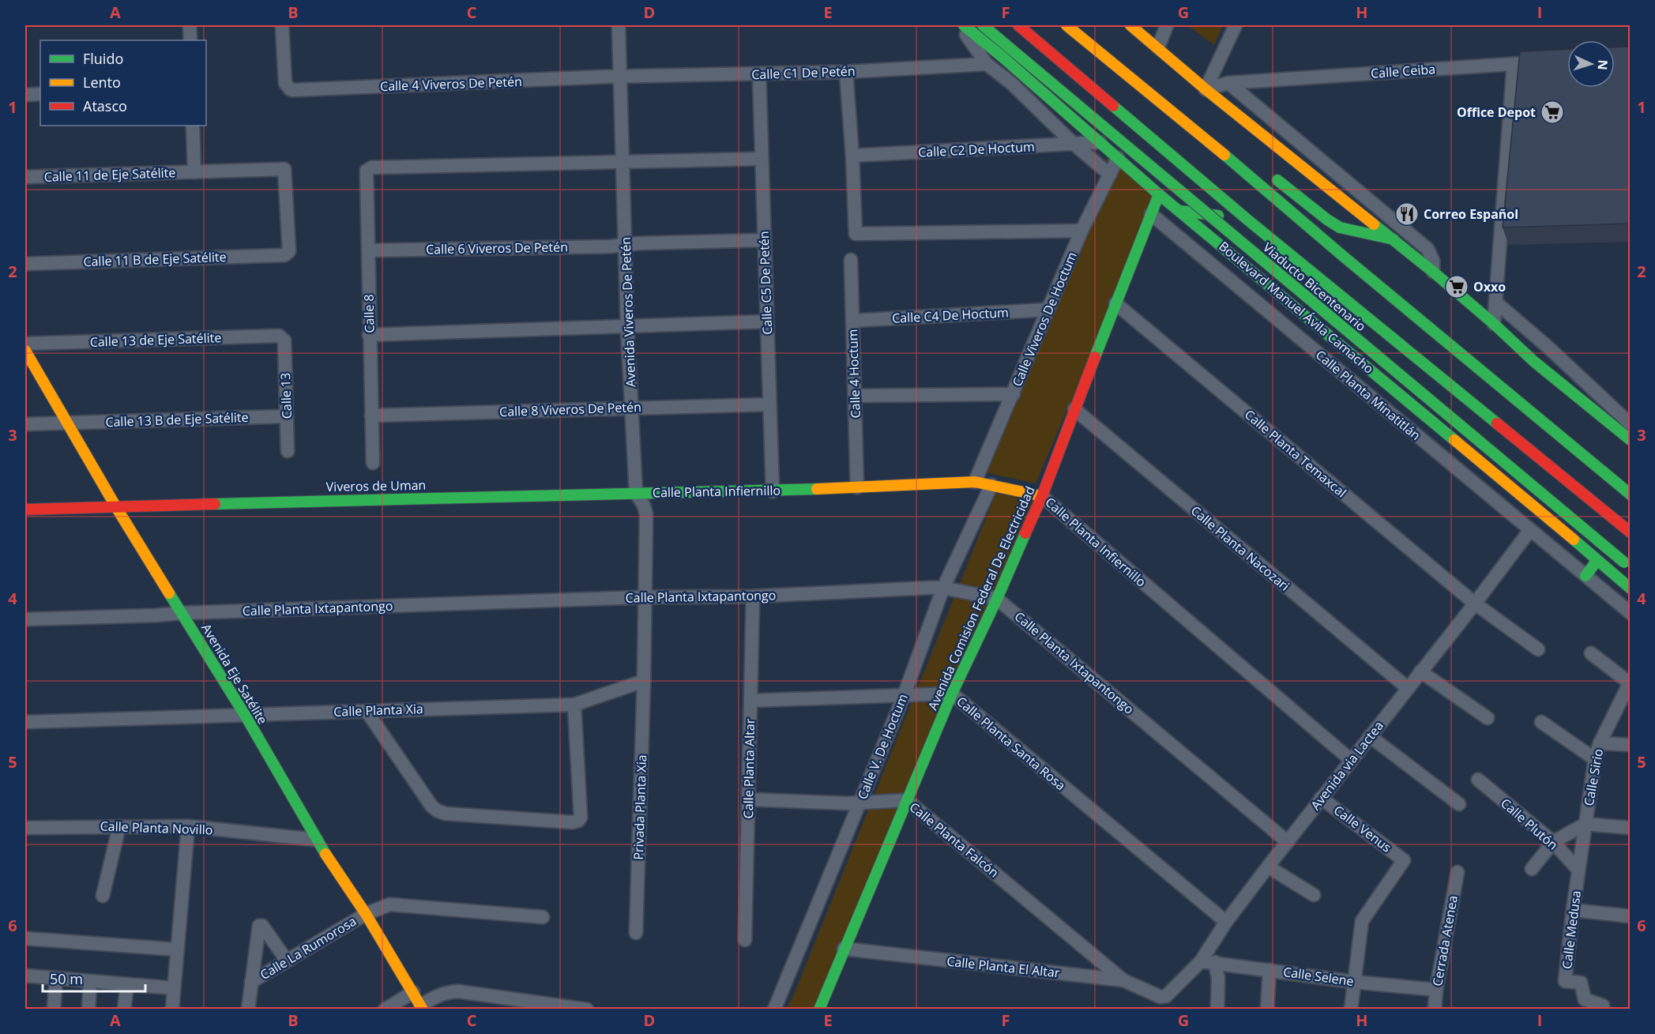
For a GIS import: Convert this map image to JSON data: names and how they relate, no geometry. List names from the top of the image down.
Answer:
{
  "streets": {
    "main road": [
      "Viaducto Bicentenario",
      "Boulevard Manuel Ávila Camacho",
      "Viveros de Uman",
      "Calle Planta Infiernillo",
      "Avenida Comision Federal De Electricidad",
      "Avenida Eje Satélite"
    ],
    "street": [
      "Calle Ceiba",
      "Calle C1 De Petén",
      "Calle 4 Viveros De Petén",
      "Calle C2 De Hoctum",
      "Calle 11 de Eje Satélite",
      "Calle 6 Viveros De Petén",
      "Calle 11 B de Eje Satélite",
      "Calle C5 De Petén",
      "Avenida Viveros De Petén",
      "Calle 8",
      "Calle C4 De Hoctum",
      "Calle Viveros De Hoctum",
      "Calle 13 de Eje Satélite",
      "Calle 4 Hoctum",
      "Calle Planta Minatitlán",
      "Calle 13",
      "Calle 8 Viveros De Petén",
      "Calle 13 B de Eje Satélite",
      "Calle Planta Temaxcal",
      "Calle Planta Nacozari",
      "Calle Planta Ixtapantongo",
      "Calle Planta Xia",
      "Calle Planta Santa Rosa",
      "Calle V. De Hoctum",
      "Avenida via Lactea",
      "Calle Planta Altar",
      "Calle Sirio",
      "Privada Planta Xia",
      "Calle Plutón",
      "Calle Planta Novillo",
      "Calle Venus",
      "Calle Planta Falcón",
      "Calle Medusa",
      "Cerrada Atenea",
      "Calle La Rumorosa",
      "Calle Planta El Altar",
      "Calle Selene"
    ]
  },
  "crossings": [
    ["Calle C1 De Petén", "Calle 4 Viveros De Petén"],
    ["Calle C1 De Petén", "Calle C5 De Petén"],
    ["Calle C1 De Petén", "Avenida Viveros De Petén"],
    ["Calle 4 Viveros De Petén", "Avenida Viveros De Petén"],
    ["Calle C2 De Hoctum", "Boulevard Manuel Ávila Camacho"],
    ["Calle 11 de Eje Satélite", "Calle 11 B de Eje Satélite"],
    ["Calle 6 Viveros De Petén", "Avenida Viveros De Petén"],
    ["Calle 6 Viveros De Petén", "Calle 8"],
    ["Calle C5 De Petén", "Calle 8 Viveros De Petén"],
    ["Calle C5 De Petén", "Calle Planta Infiernillo"],
    ["Boulevard Manuel Ávila Camacho", "Calle Viveros De Hoctum"],
    ["Boulevard Manuel Ávila Camacho", "Avenida Comision Federal De Electricidad"],
    ["Avenida Viveros De Petén", "Calle 8"],
    ["Avenida Viveros De Petén", "Calle 8 Viveros De Petén"],
    ["Avenida Viveros De Petén", "Viveros de Uman"],
    ["Avenida Viveros De Petén", "Calle Planta Infiernillo"],
    ["Avenida Viveros De Petén", "Calle Planta Ixtapantongo"],
    ["Calle 8", "Calle 8 Viveros De Petén"],
    ["Calle C4 De Hoctum", "Calle Viveros De Hoctum"],
    ["Calle C4 De Hoctum", "Calle 4 Hoctum"],
    ["Calle Viveros De Hoctum", "Calle Planta Infiernillo"],
    ["Calle 13 de Eje Satélite", "Calle 13"],
    ["Calle 4 Hoctum", "Calle Planta Infiernillo"],
    ["Calle Planta Minatitlán", "Avenida Comision Federal De Electricidad"],
    ["Calle Planta Minatitlán", "Avenida via Lactea"],
    ["Calle 13", "Calle 13 B de Eje Satélite"],
    ["Calle 13 B de Eje Satélite", "Avenida Eje Satélite"],
    ["Calle Planta Temaxcal", "Avenida Comision Federal De Electricidad"],
    ["Calle Planta Temaxcal", "Avenida via Lactea"],
    ["Viveros de Uman", "Calle Planta Infiernillo"],
    ["Viveros de Uman", "Avenida Eje Satélite"],
    ["Calle Planta Infiernillo", "Avenida Comision Federal De Electricidad"],
    ["Calle Planta Infiernillo", "Calle V. De Hoctum"],
    ["Calle Planta Infiernillo", "Avenida via Lactea"],
    ["Calle Planta Nacozari", "Avenida Comision Federal De Electricidad"],
    ["Calle Planta Nacozari", "Avenida via Lactea"],
    ["Calle Planta Ixtapantongo", "Avenida Comision Federal De Electricidad"],
    ["Calle Planta Ixtapantongo", "Avenida Eje Satélite"],
    ["Calle Planta Ixtapantongo", "Calle V. De Hoctum"],
    ["Calle Planta Ixtapantongo", "Avenida via Lactea"],
    ["Calle Planta Ixtapantongo", "Calle Planta Altar"],
    ["Avenida Comision Federal De Electricidad", "Calle Planta Santa Rosa"],
    ["Avenida Comision Federal De Electricidad", "Calle Planta Falcón"],
    ["Avenida Comision Federal De Electricidad", "Calle Planta El Altar"],
    ["Avenida Eje Satélite", "Calle Planta Xia"],
    ["Avenida Eje Satélite", "Calle Planta Novillo"],
    ["Avenida Eje Satélite", "Calle La Rumorosa"],
    ["Calle Planta Xia", "Privada Planta Xia"],
    ["Calle Planta Santa Rosa", "Calle V. De Hoctum"],
    ["Calle Planta Santa Rosa", "Avenida via Lactea"],
    ["Calle Planta Santa Rosa", "Calle Planta Altar"],
    ["Calle V. De Hoctum", "Calle Planta Falcón"],
    ["Avenida via Lactea", "Calle Venus"],
    ["Avenida via Lactea", "Calle Planta El Altar"],
    ["Avenida via Lactea", "Calle Selene"],
    ["Calle Planta Altar", "Calle Planta Falcón"],
    ["Calle Sirio", "Calle Medusa"],
    ["Calle Plutón", "Calle Medusa"],
    ["Calle Venus", "Calle Selene"],
    ["Calle Planta Falcón", "Calle Planta El Altar"],
    ["Cerrada Atenea", "Calle Selene"]
  ],
  "places": {
    "supermarket": ["Office Depot", "Oxxo"],
    "restaurant": ["Correo Español"]
  },
  "legend": ["Fluido", "Lento", "Atasco"],
  "scale_bar": "50 m",
  "north": "right",
  "grid": {
    "columns": [
      "A",
      "B",
      "C",
      "D",
      "E",
      "F",
      "G",
      "H",
      "I"
    ],
    "rows": [
      "1",
      "2",
      "3",
      "4",
      "5",
      "6"
    ]
  }
}
